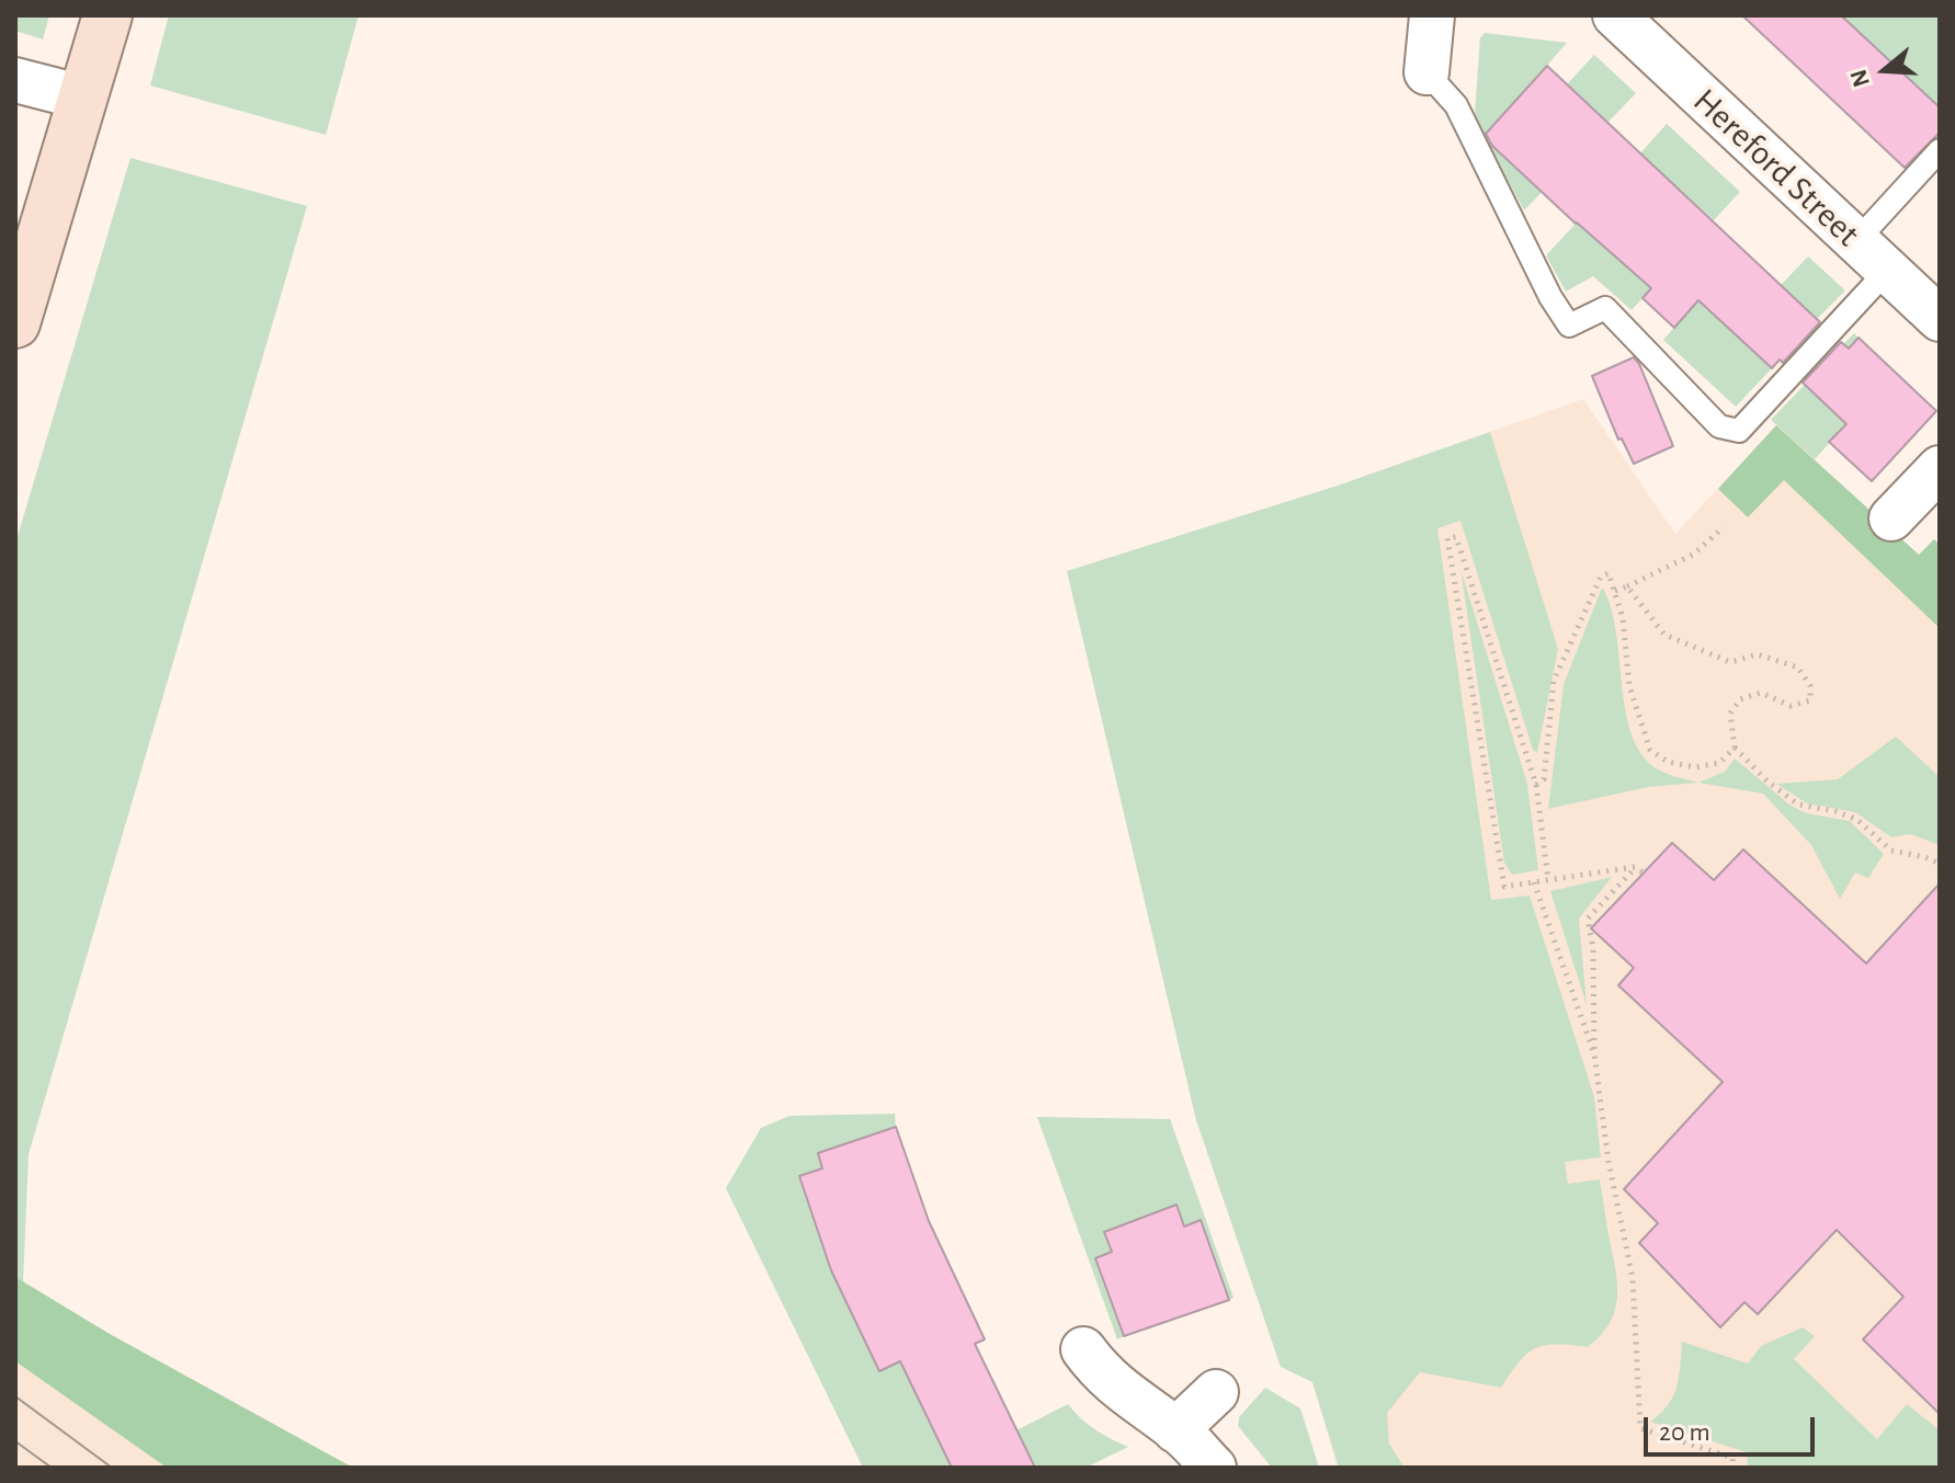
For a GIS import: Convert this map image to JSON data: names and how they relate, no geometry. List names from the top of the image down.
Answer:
{
  "streets": {
    "street": ["Hereford Street"]
  },
  "scale_bar": "20 m",
  "north": "left"
}
